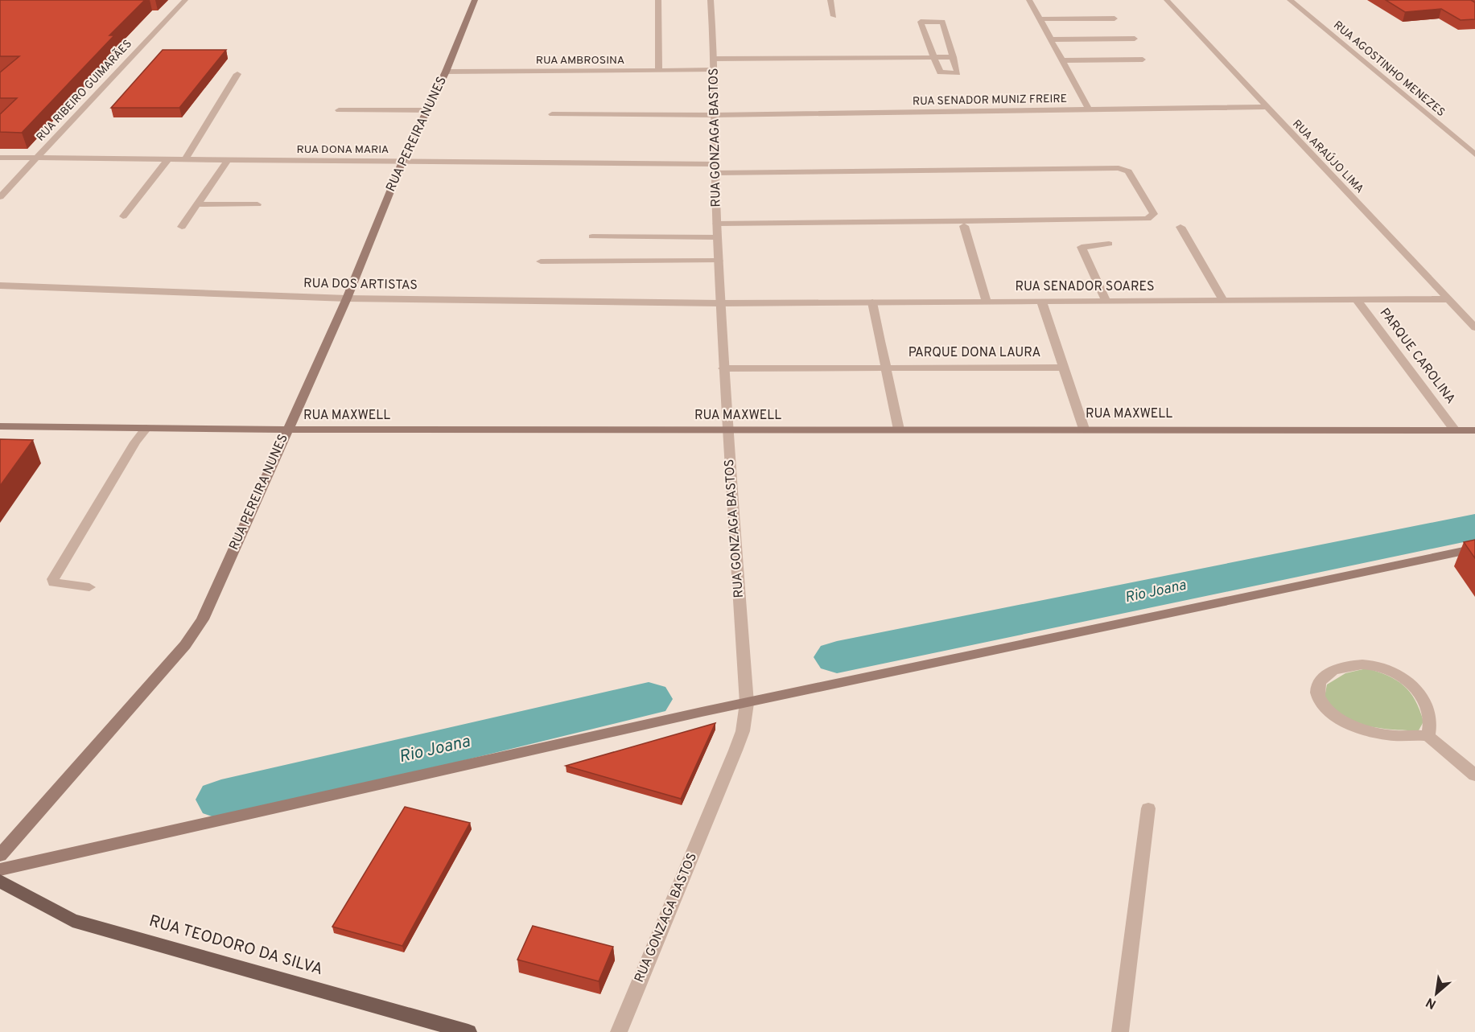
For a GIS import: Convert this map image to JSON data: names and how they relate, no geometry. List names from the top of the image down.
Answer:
{
  "streets": {
    "main road": ["RUA PEREIRA NUNES", "RUA MAXWELL", "RUA TEODORO DA SILVA"],
    "street": [
      "RUA AMBROSINA",
      "RUA AGOSTINHO MENEZES",
      "RUA RIBEIRO GUIMARÃES",
      "RUA SENADOR MUNIZ FREIRE",
      "RUA GONZAGA BASTOS",
      "RUA DONA MARIA",
      "RUA ARAÚJO LIMA",
      "RUA DOS ARTISTAS",
      "RUA SENADOR SOARES",
      "PARQUE DONA LAURA",
      "PARQUE CAROLINA"
    ]
  },
  "crossings": [
    ["RUA AMBROSINA", "RUA PEREIRA NUNES"],
    ["RUA AMBROSINA", "RUA GONZAGA BASTOS"],
    ["RUA RIBEIRO GUIMARÃES", "RUA DONA MARIA"],
    ["RUA SENADOR MUNIZ FREIRE", "RUA GONZAGA BASTOS"],
    ["RUA SENADOR MUNIZ FREIRE", "RUA ARAÚJO LIMA"],
    ["RUA PEREIRA NUNES", "RUA DONA MARIA"],
    ["RUA PEREIRA NUNES", "RUA DOS ARTISTAS"],
    ["RUA PEREIRA NUNES", "RUA MAXWELL"],
    ["RUA GONZAGA BASTOS", "RUA DONA MARIA"],
    ["RUA GONZAGA BASTOS", "RUA DOS ARTISTAS"],
    ["RUA GONZAGA BASTOS", "RUA SENADOR SOARES"],
    ["RUA GONZAGA BASTOS", "PARQUE DONA LAURA"],
    ["RUA GONZAGA BASTOS", "RUA MAXWELL"],
    ["RUA ARAÚJO LIMA", "RUA SENADOR SOARES"],
    ["RUA DOS ARTISTAS", "RUA SENADOR SOARES"],
    ["RUA SENADOR SOARES", "PARQUE DONA LAURA"],
    ["RUA SENADOR SOARES", "PARQUE CAROLINA"],
    ["PARQUE DONA LAURA", "RUA MAXWELL"],
    ["PARQUE CAROLINA", "RUA MAXWELL"]
  ],
  "water": ["Rio Joana"],
  "north": "bottom left"
}
